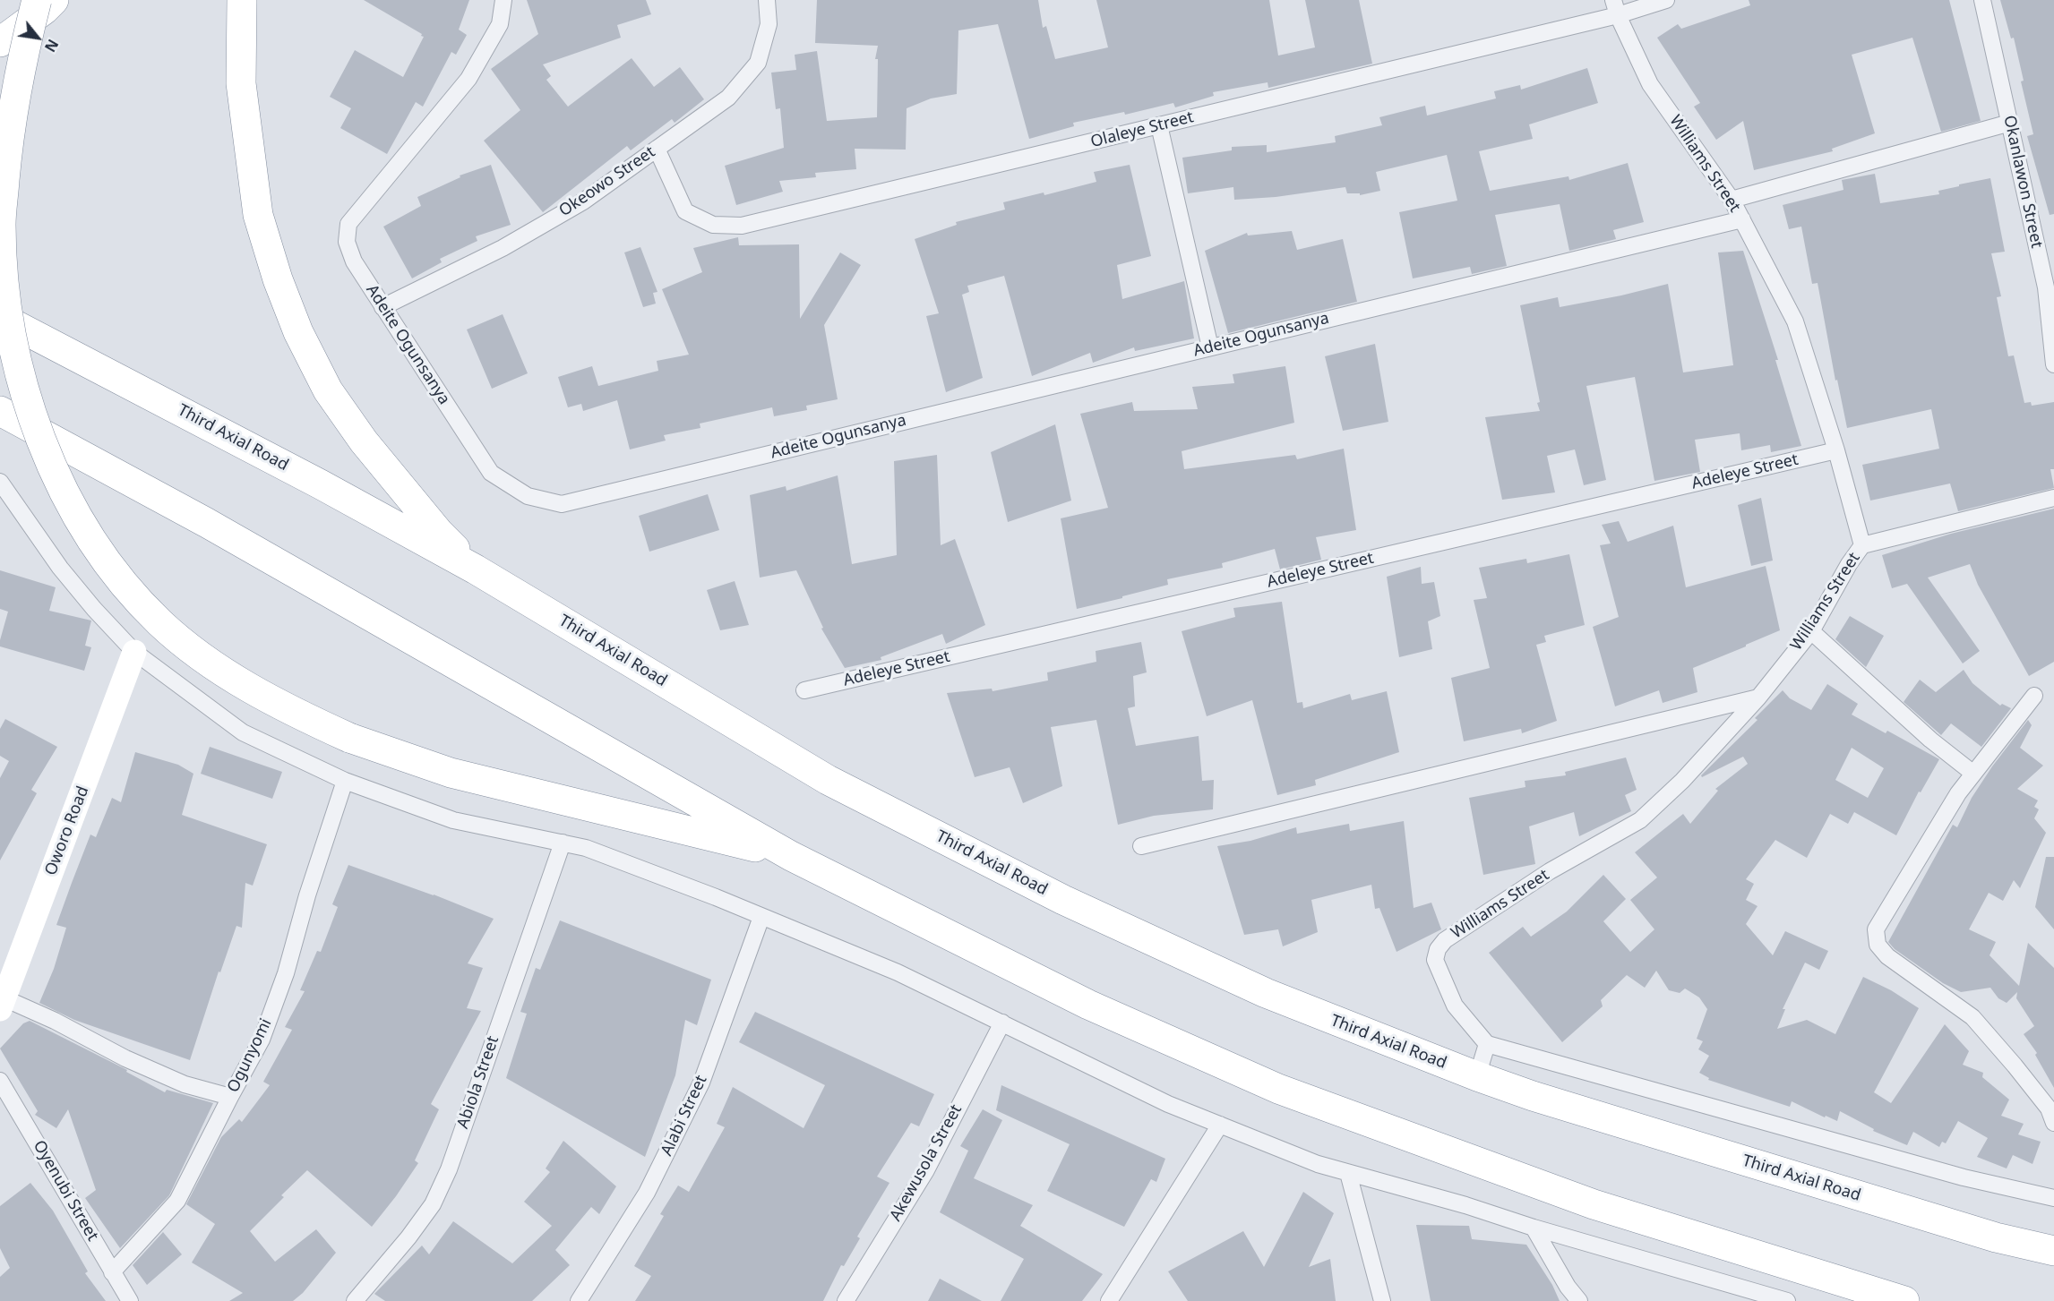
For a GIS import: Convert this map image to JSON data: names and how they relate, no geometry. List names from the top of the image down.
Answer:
{
  "streets": {
    "highway": ["Third Axial Road"],
    "street": [
      "Olaleye Street",
      "Williams Street",
      "Okeowo Street",
      "Okanlawon Street",
      "Adeite Ogunsanya",
      "Adeleye Street",
      "Oworo Road",
      "Ogunyomi",
      "Abiola Street",
      "Alabi Street",
      "Akewusola Street",
      "Oyenubi Street"
    ]
  },
  "crossings": [
    ["Olaleye Street", "Williams Street"],
    ["Olaleye Street", "Okeowo Street"],
    ["Williams Street", "Adeite Ogunsanya"],
    ["Williams Street", "Adeleye Street"],
    ["Okeowo Street", "Adeite Ogunsanya"],
    ["Ogunyomi", "Oyenubi Street"]
  ],
  "north": "bottom right"
}
